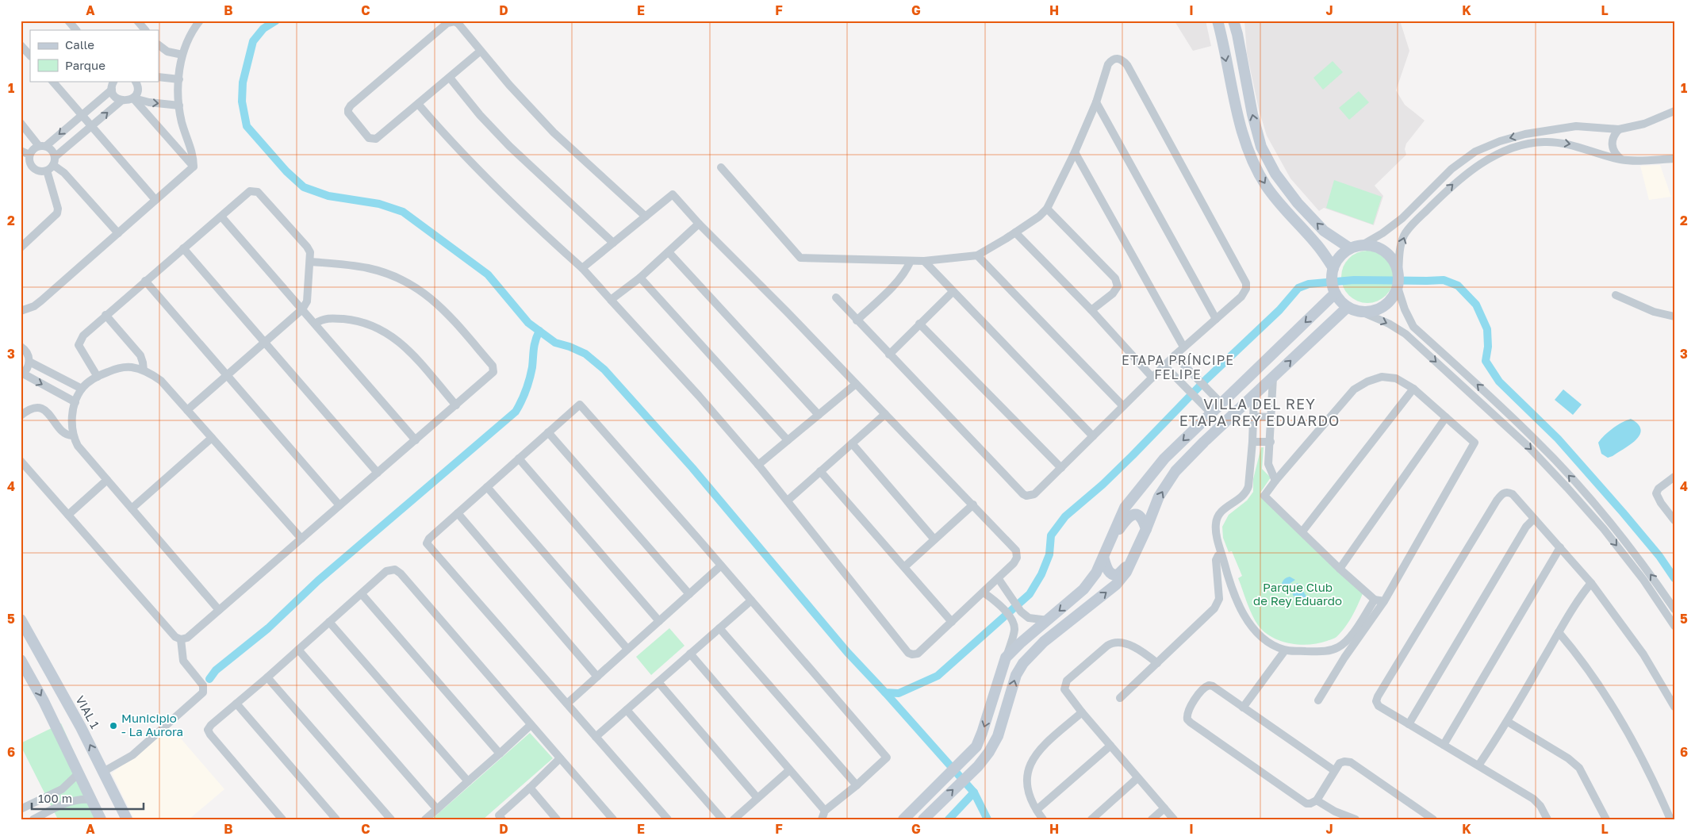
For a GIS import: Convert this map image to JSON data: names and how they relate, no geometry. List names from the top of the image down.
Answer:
{
  "streets": {
    "street": ["VIAL 1"]
  },
  "districts": ["ETAPA PRÍNCIPE FELIPE", "VILLA DEL REY ETAPA REY EDUARDO"],
  "parks": ["Parque Club de Rey Eduardo"],
  "places": ["Municipio - La Aurora"],
  "legend": ["Calle", "Parque"],
  "scale_bar": "100 m",
  "grid": {
    "columns": [
      "A",
      "B",
      "C",
      "D",
      "E",
      "F",
      "G",
      "H",
      "I",
      "J",
      "K",
      "L"
    ],
    "rows": [
      "1",
      "2",
      "3",
      "4",
      "5",
      "6"
    ]
  }
}
